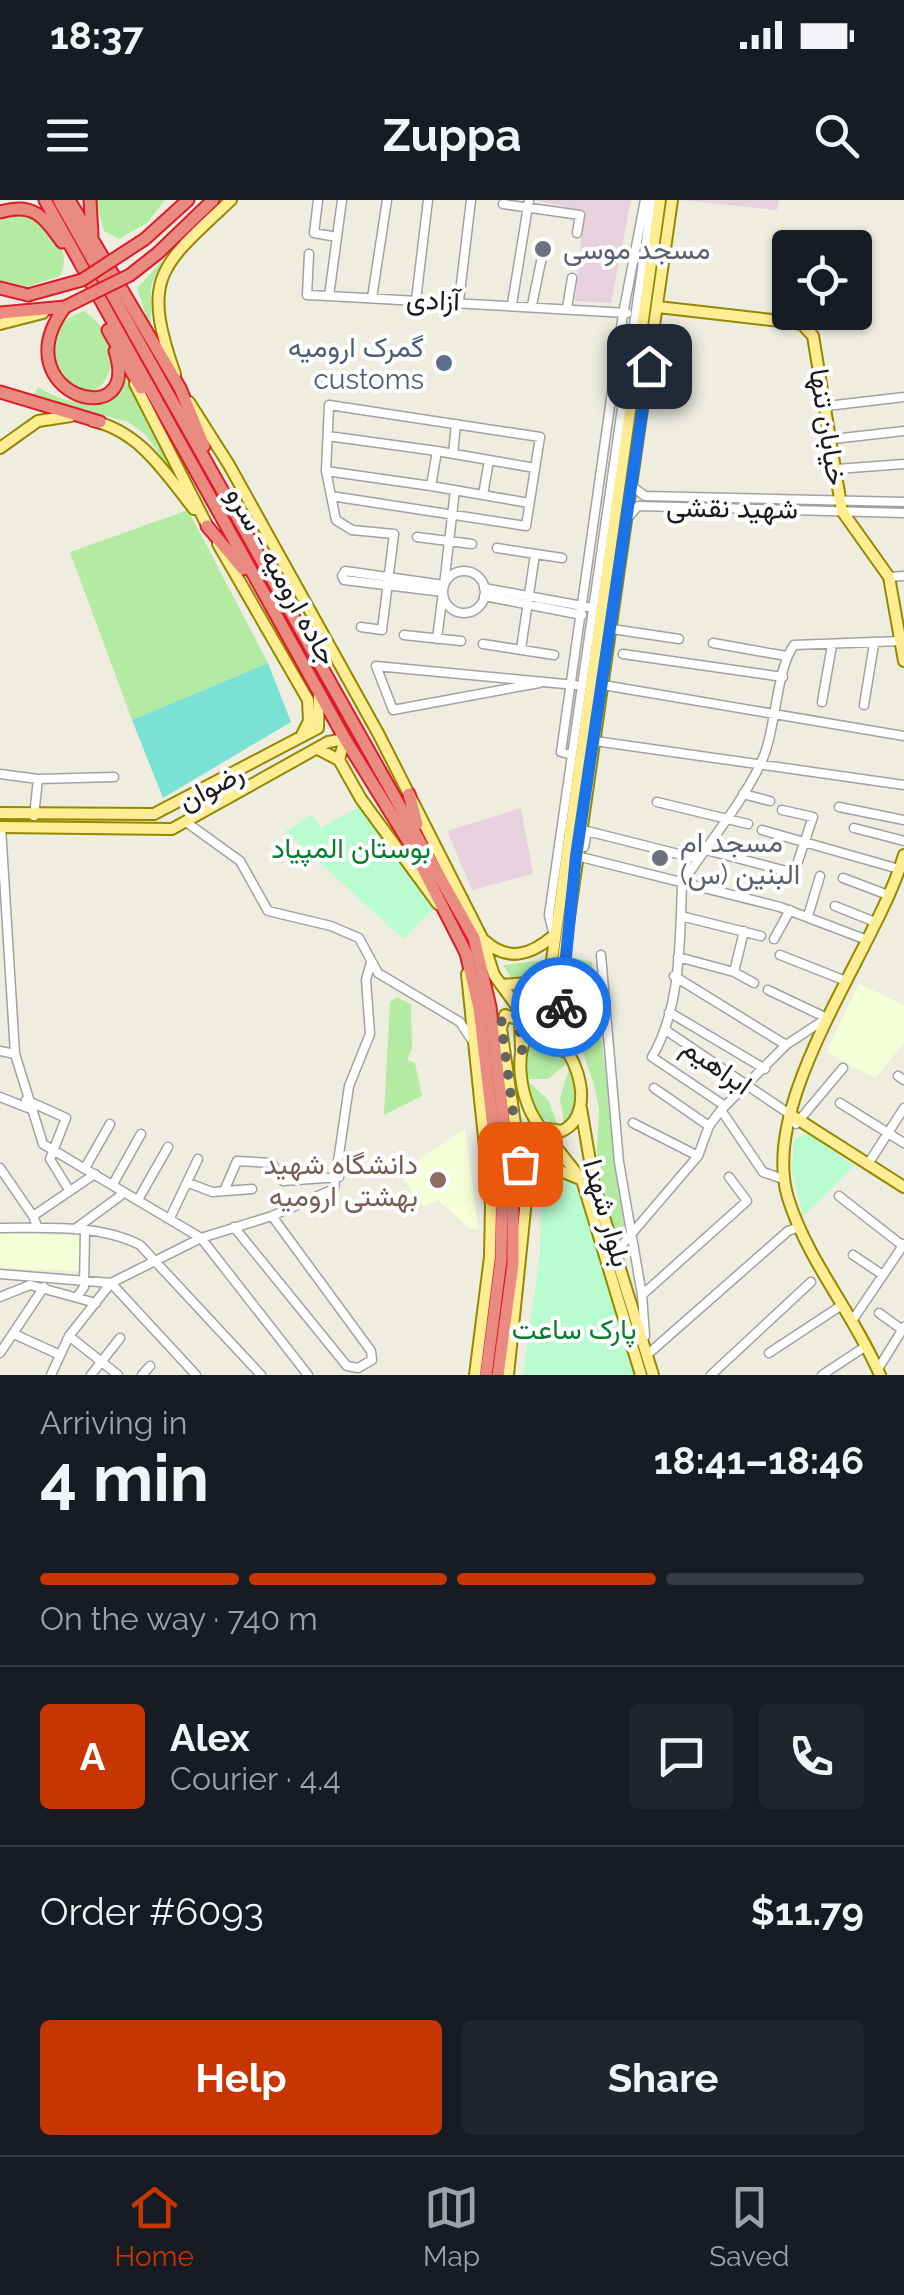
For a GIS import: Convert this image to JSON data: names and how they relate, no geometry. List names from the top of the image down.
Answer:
{
  "streets": {
    "highway": ["جاده ارومیه - سرو"],
    "main road": ["خیابان تنها", "رضوان", "بلوار شهدا"],
    "street": ["آزادی", "شهید نقشی", "ابراهیم"]
  },
  "crossings": [
    ["خیابان تنها", "شهید نقشی"],
    ["خیابان تنها", "بلوار شهدا"],
    ["شهید نقشی", "بلوار شهدا"],
    ["جاده ارومیه - سرو", "رضوان"]
  ],
  "parks": ["بوستان المپیاد", "پارک ساعت"],
  "places": [
    "مسجد موسی",
    "گمرک ارومیه customs",
    "مسجد ام البنین (س)",
    "دانشگاه شهید بهشتی ارومیه"
  ],
  "page": {
    "status": "18:37",
    "header": "Zuppa",
    "heading": ["4 min", "Arriving in", "18:41–18:46"],
    "panel": [
      "Alex",
      "Courier · 4.4",
      "Order #6093",
      "$11.79"
    ],
    "bar": "On the way · 740 m",
    "round": "A",
    "buttons": ["Help", "Share"],
    "tabs": ["Home", "Map", "Saved"]
  }
}
